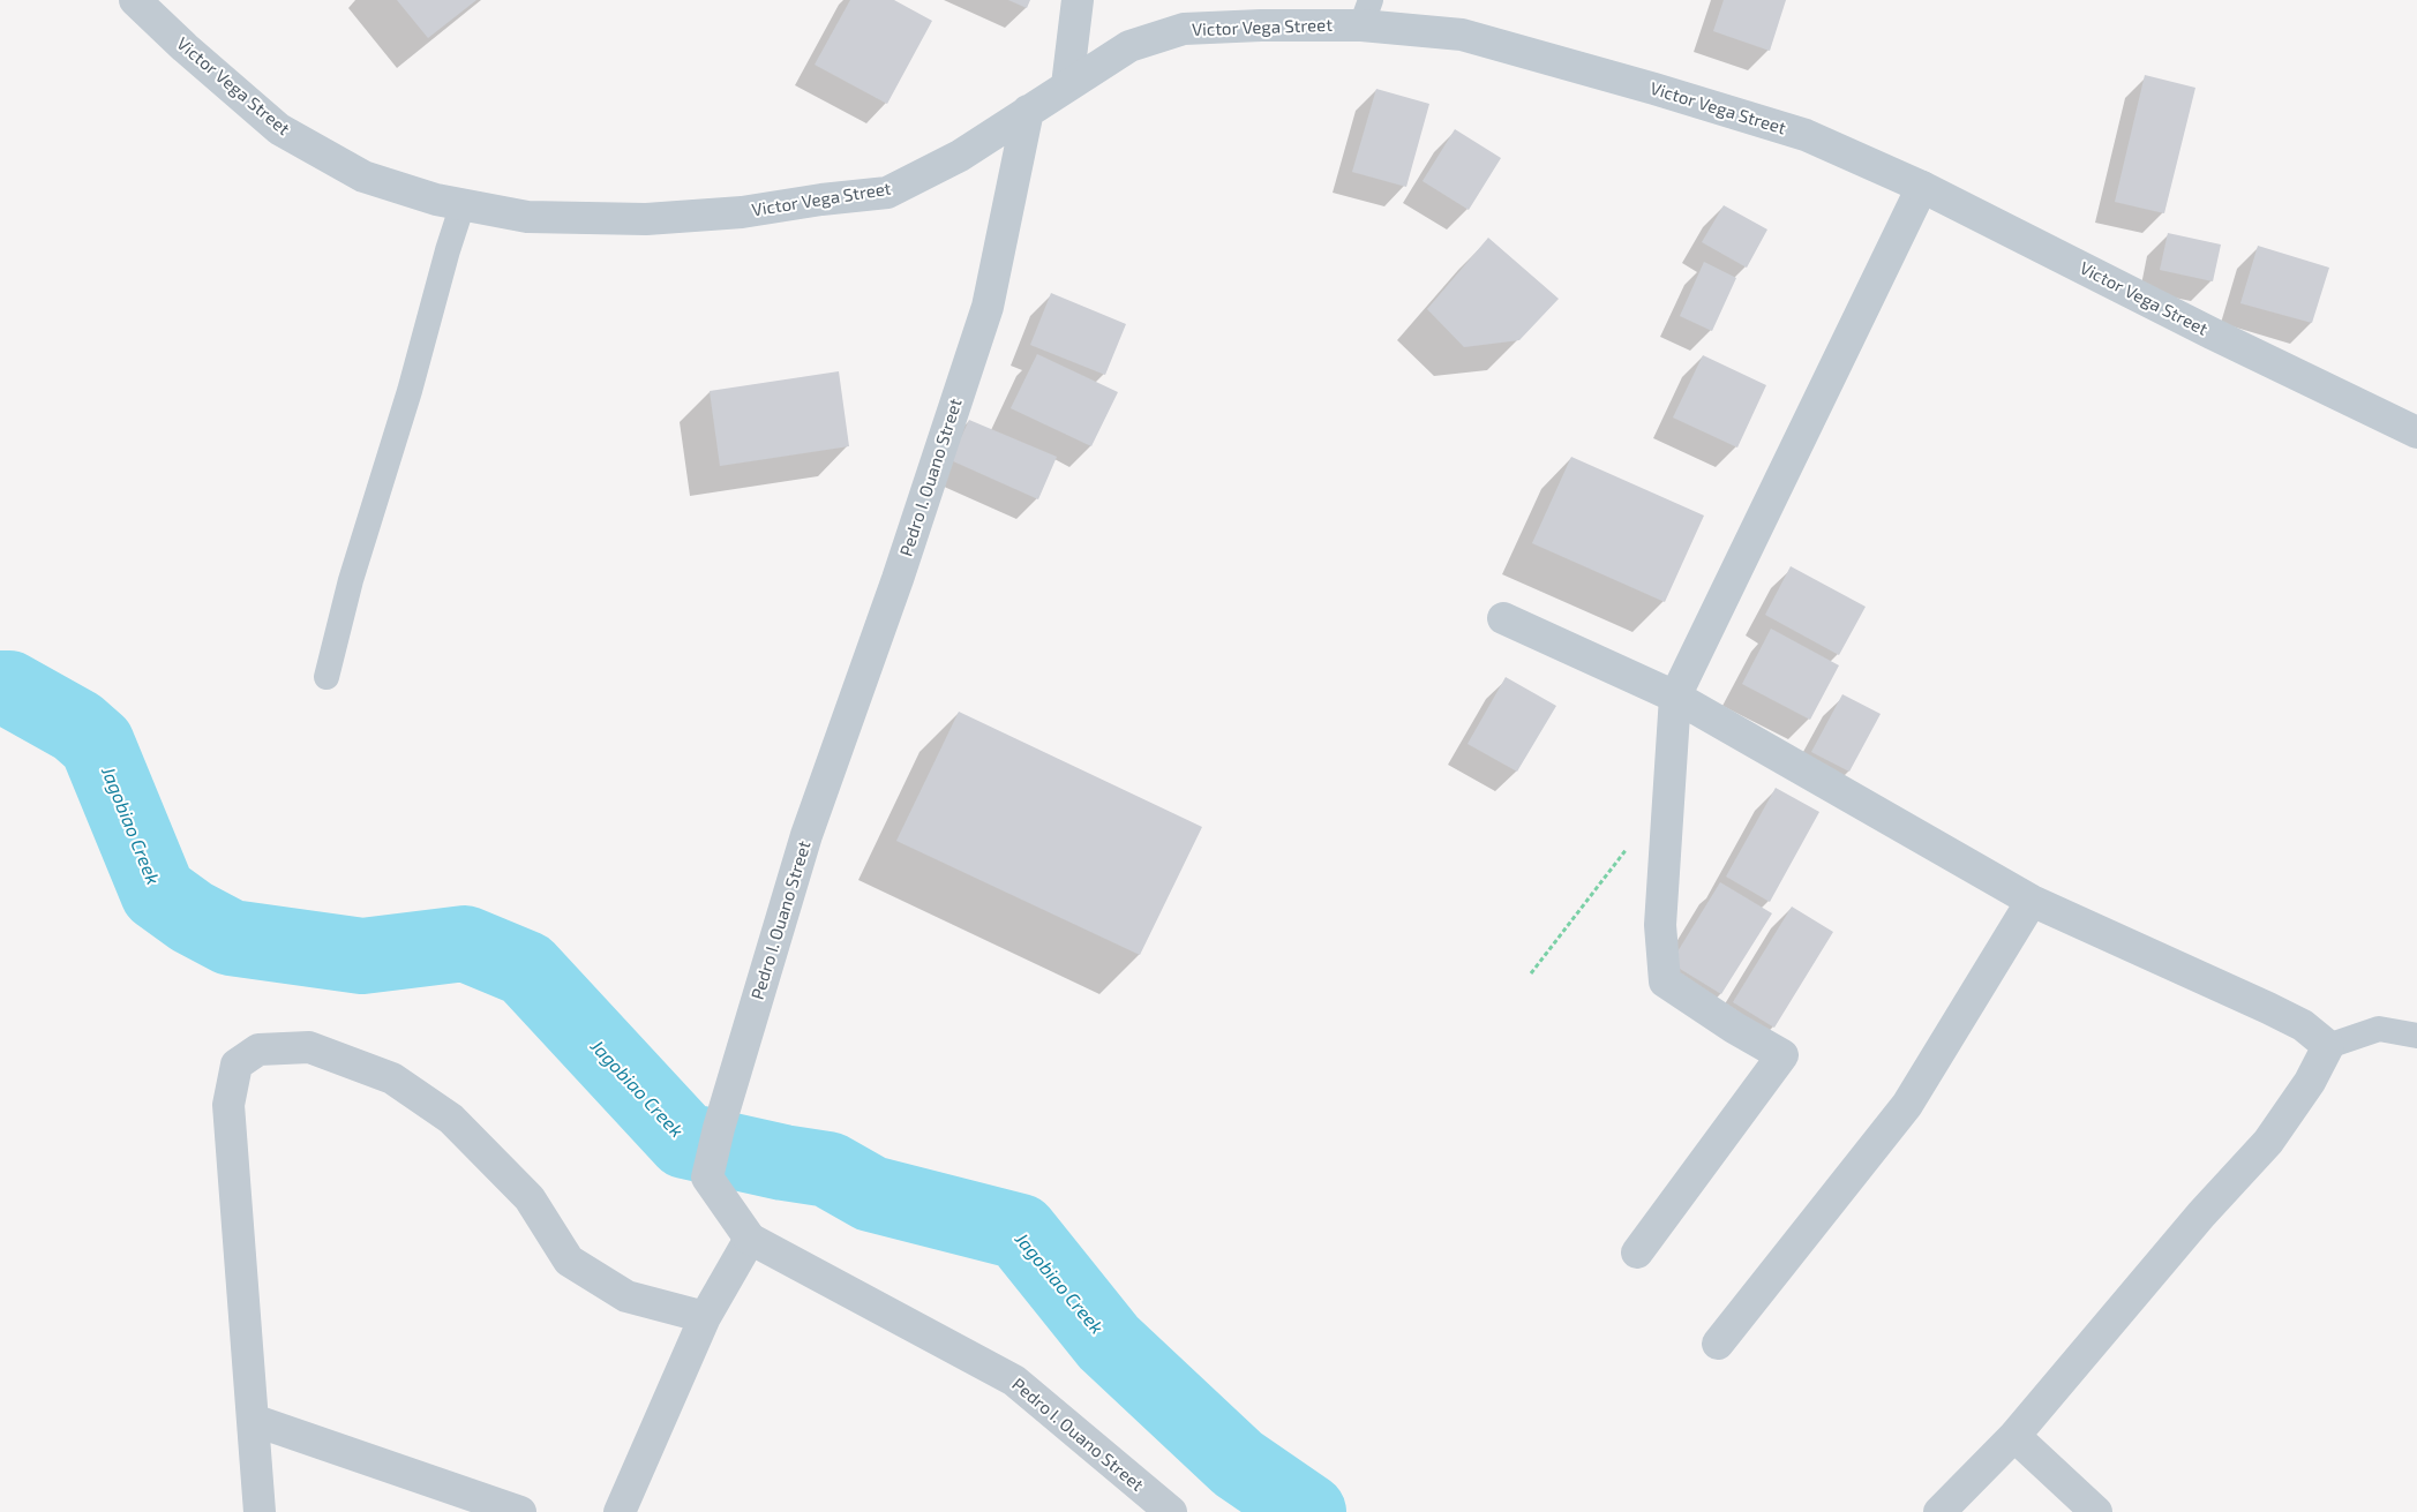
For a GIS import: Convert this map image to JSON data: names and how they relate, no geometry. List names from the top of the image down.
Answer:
{
  "streets": {
    "street": ["Victor Vega Street", "Pedro I. Ouano Street"]
  },
  "crossings": [
    ["Victor Vega Street", "Pedro I. Ouano Street"]
  ],
  "water": ["Jagobiao Creek"]
}
